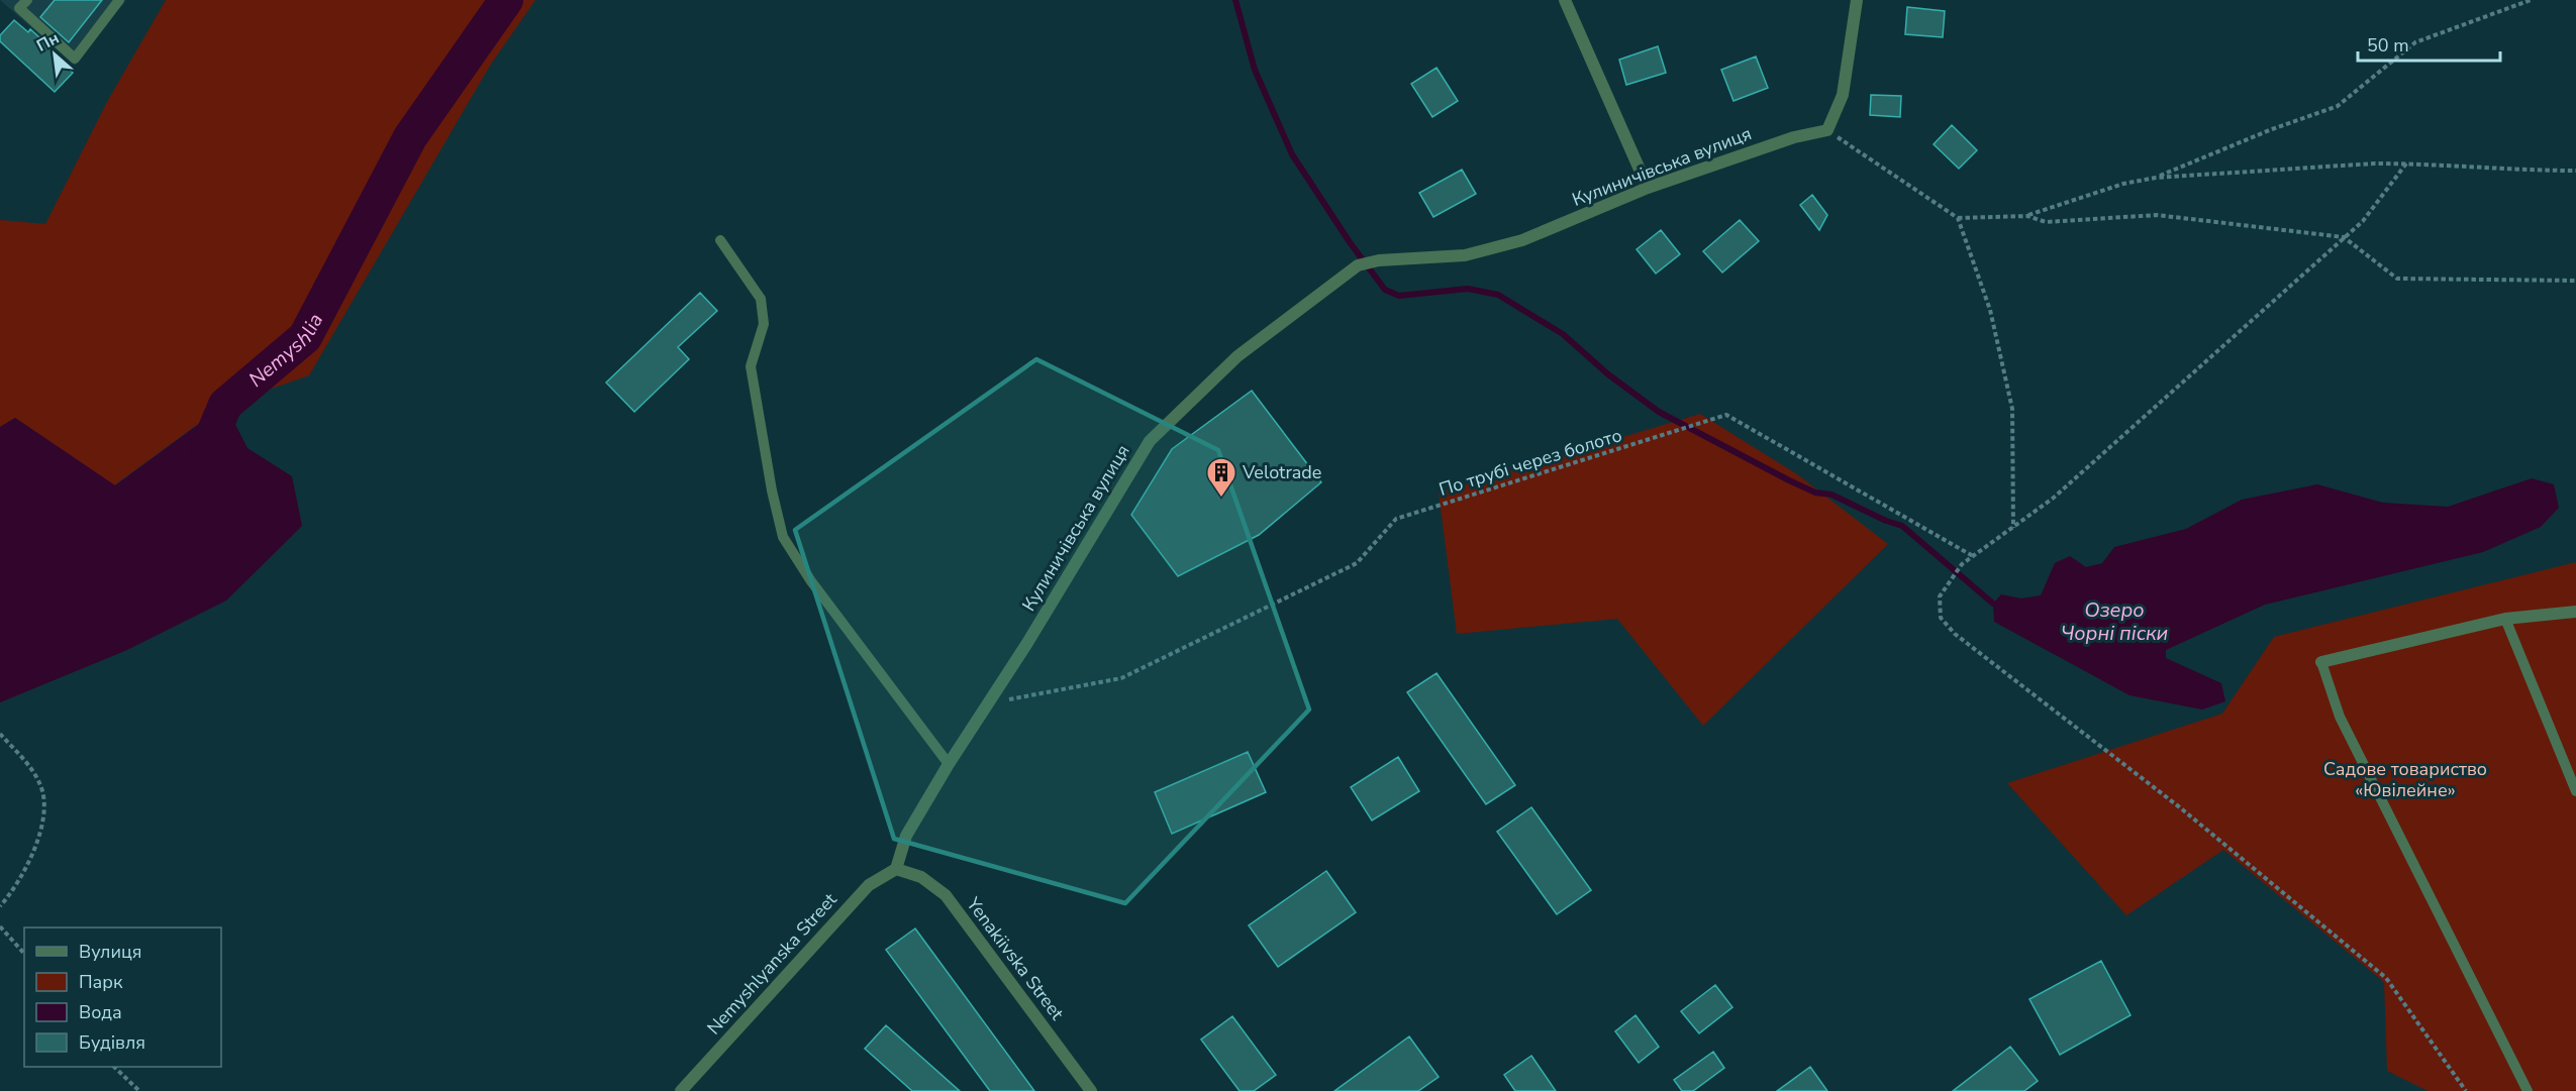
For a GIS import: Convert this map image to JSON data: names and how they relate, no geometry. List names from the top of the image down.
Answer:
{
  "streets": {
    "street": ["Кулиничівська вулиця", "Yenakiivska Street", "Nemyshlyanska Street"],
    "path": ["По трубі через болото"]
  },
  "crossings": [
    ["Кулиничівська вулиця", "По трубі через болото"],
    ["Кулиничівська вулиця", "Yenakiivska Street"],
    ["Кулиничівська вулиця", "Nemyshlyanska Street"],
    ["Yenakiivska Street", "Nemyshlyanska Street"]
  ],
  "water": ["Nemyshlia", "Озеро Чорні піски"],
  "parks": ["Садове товариство «Ювілейне»"],
  "places": {
    "building": ["Velotrade"]
  },
  "legend": [
    "Вулиця",
    "Парк",
    "Вода",
    "Будівля"
  ],
  "scale_bar": "50 m",
  "north": "top left"
}
